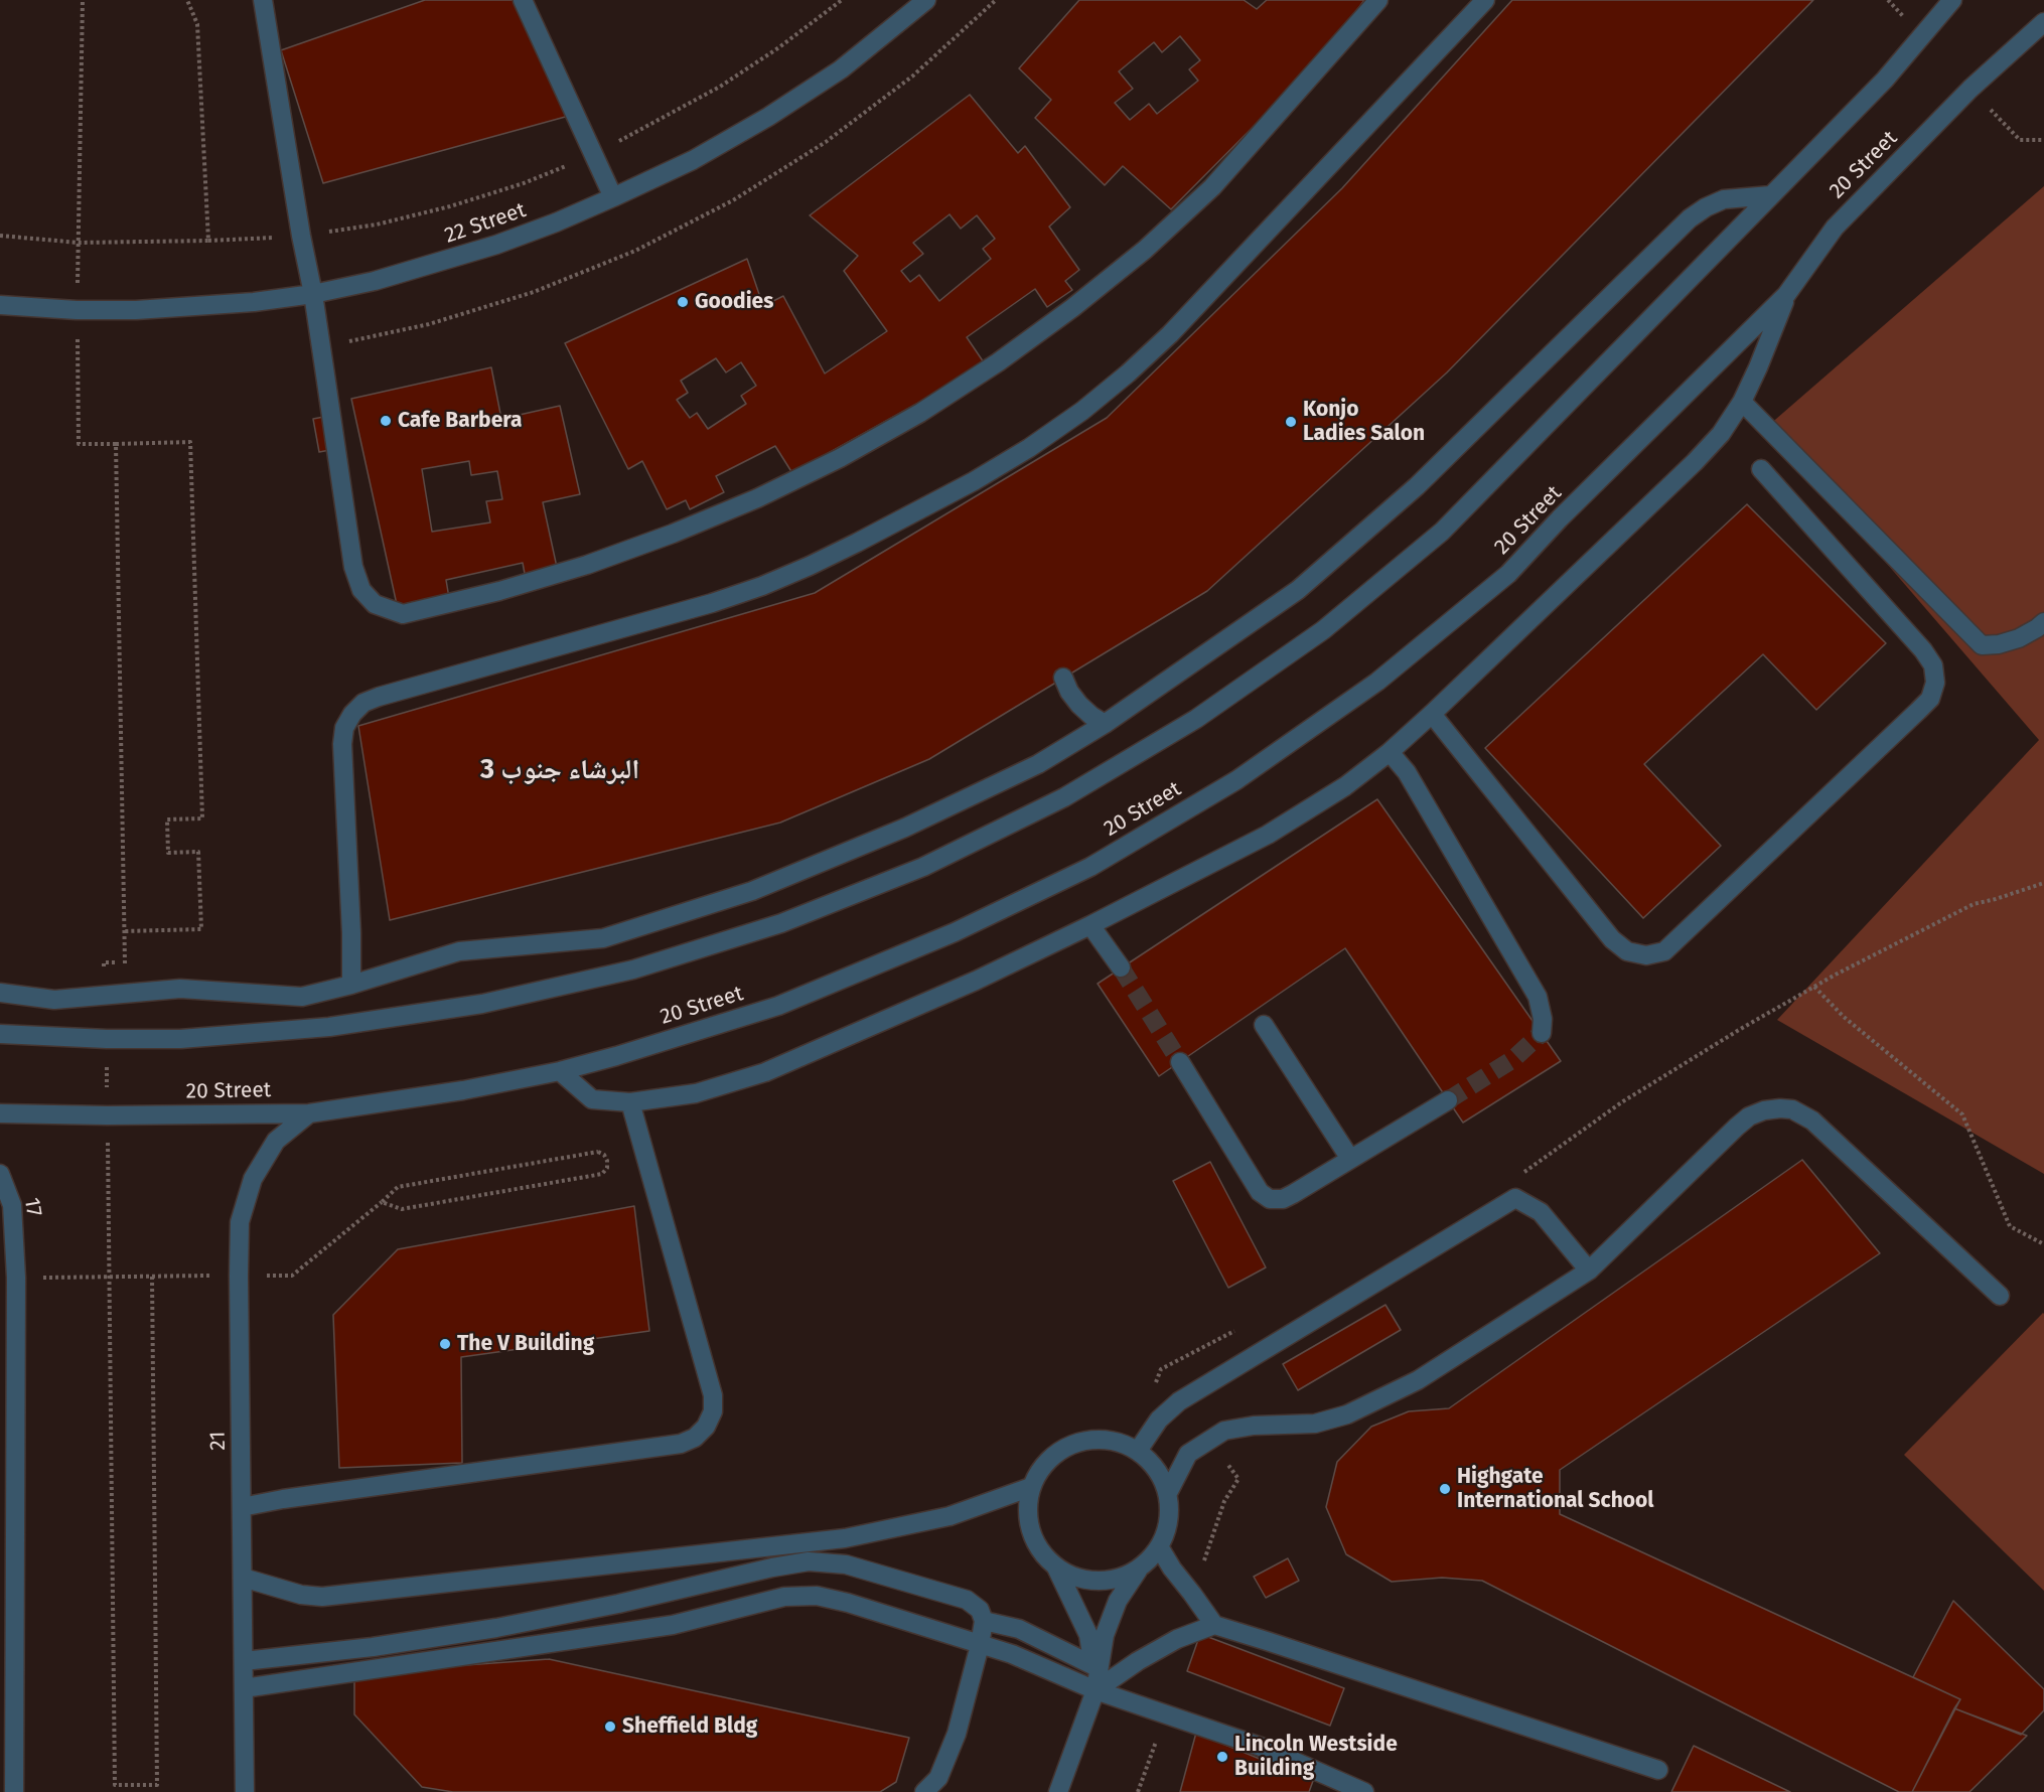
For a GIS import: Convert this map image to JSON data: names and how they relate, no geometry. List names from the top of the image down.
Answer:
{
  "streets": {
    "street": [
      "20 Street",
      "22 Street",
      "17",
      "21"
    ]
  },
  "crossings": [
    ["20 Street", "21"]
  ],
  "districts": ["البرشاء جنوب 3"],
  "places": [
    "Goodies",
    "Cafe Barbera",
    "Konjo Ladies Salon",
    "The V Building",
    "Highgate International School",
    "Sheffield Bldg",
    "Lincoln Westside Building"
  ]
}
